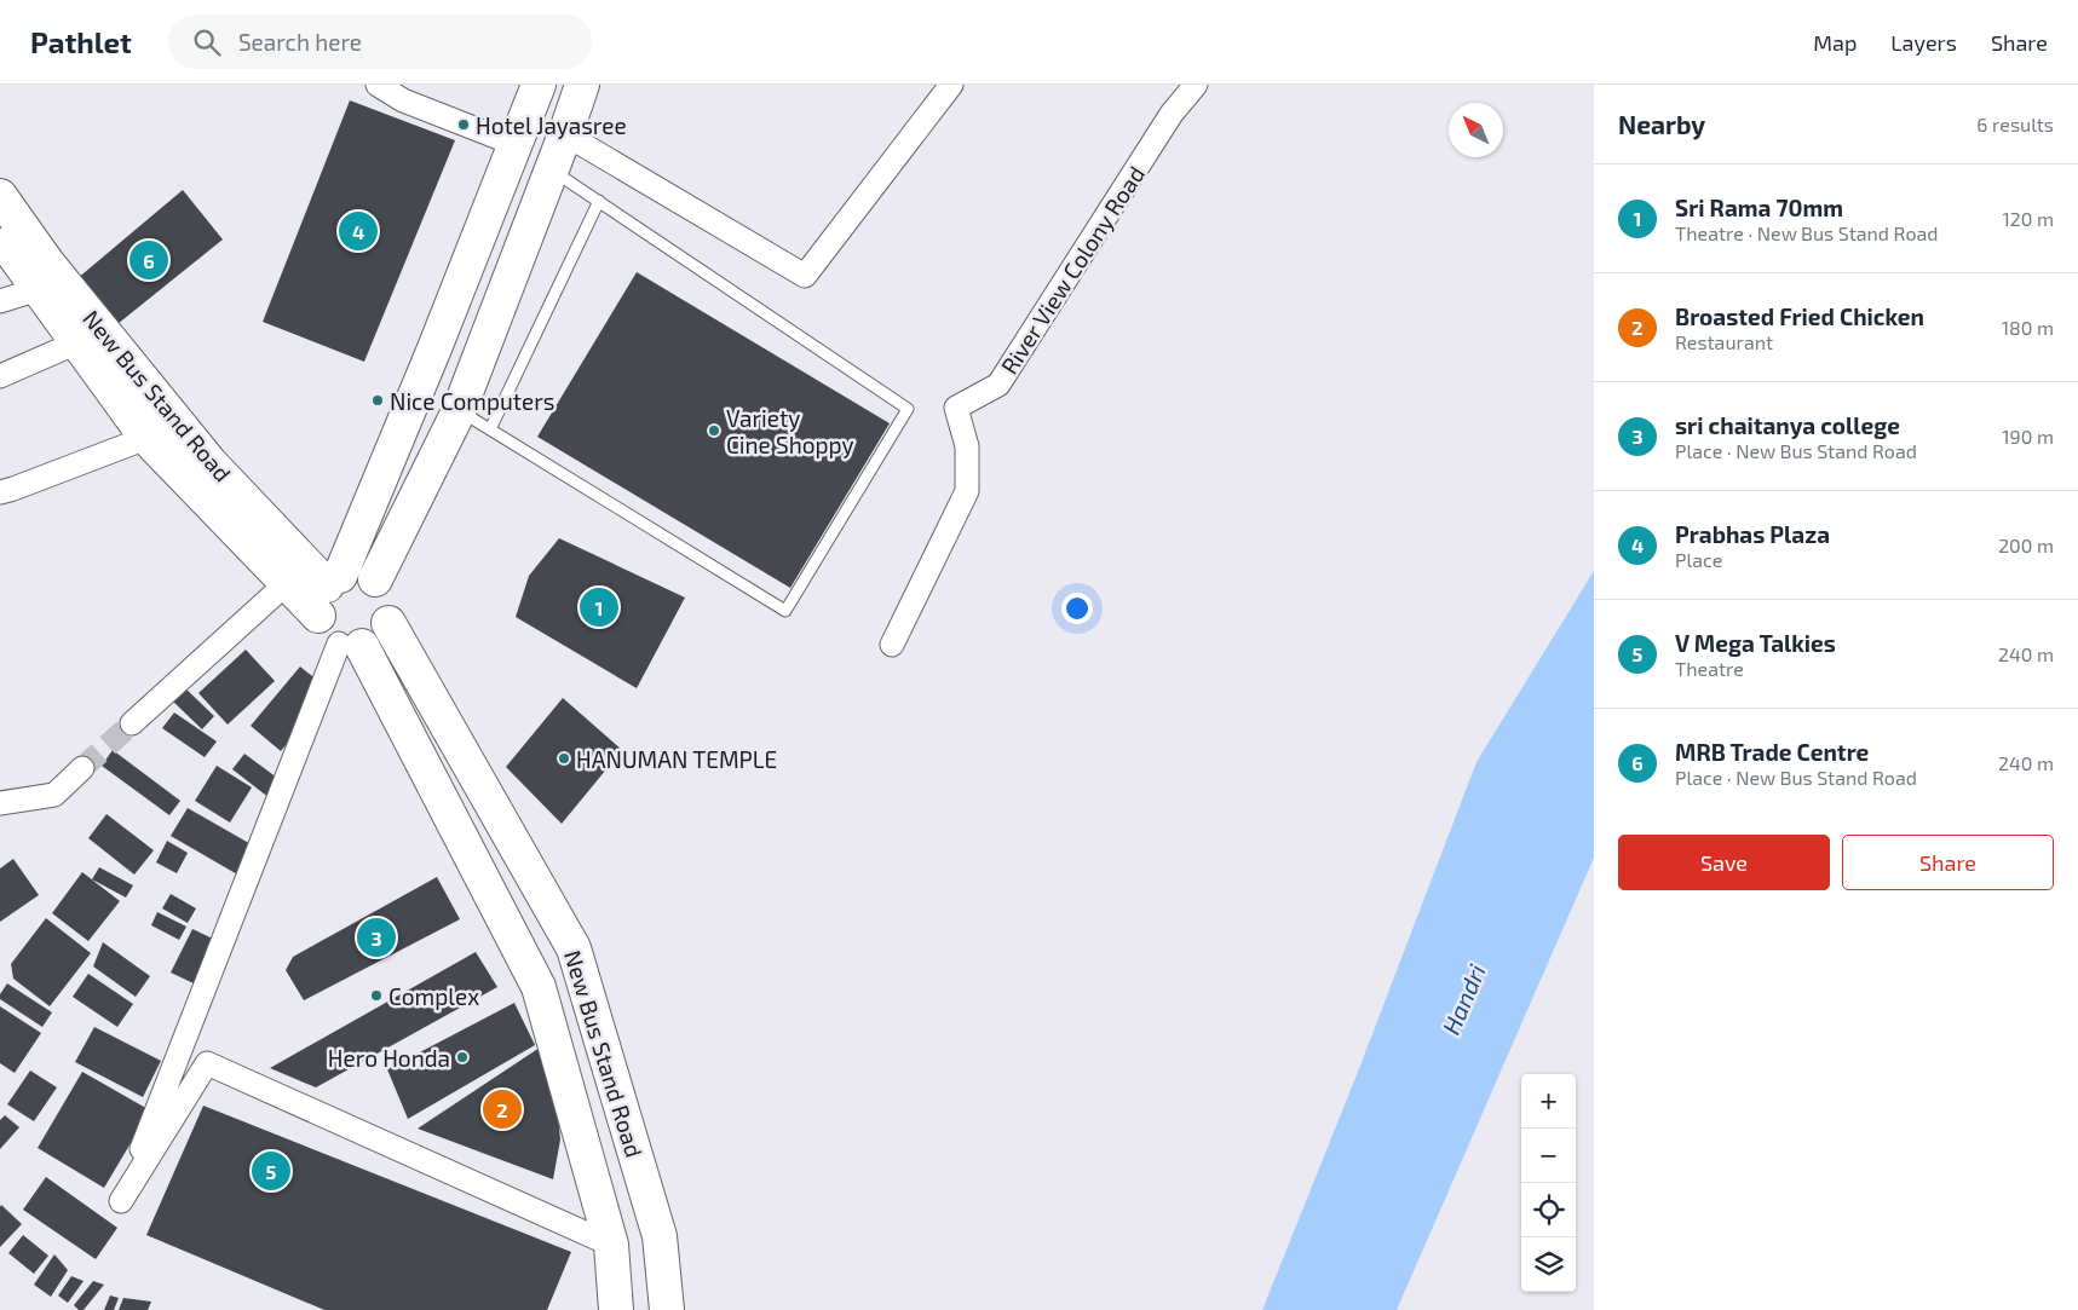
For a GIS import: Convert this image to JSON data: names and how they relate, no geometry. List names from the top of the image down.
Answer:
{
  "streets": {
    "main road": ["New Bus Stand Road"],
    "street": ["River View Colony Road"]
  },
  "water": ["Handri"],
  "places": [
    "Hotel Jayasree",
    "Nice Computers",
    "Variety Cine Shoppy",
    "HANUMAN TEMPLE",
    "Complex",
    "Hero Honda"
  ],
  "north": "top left",
  "page": {
    "header": "Pathlet",
    "search": "Search here",
    "nav": ["Map", "Layers", "Share"],
    "heading": ["Nearby", "6 results"],
    "list": [
      {
        "mark": "1",
        "name": "Sri Rama 70mm",
        "note": "Theatre · New Bus Stand Road",
        "value": "120 m"
      },
      {
        "mark": "2",
        "name": "Broasted Fried Chicken",
        "note": "Restaurant",
        "value": "180 m"
      },
      {
        "mark": "3",
        "name": "sri chaitanya college",
        "note": "Place · New Bus Stand Road",
        "value": "190 m"
      },
      {
        "mark": "4",
        "name": "Prabhas Plaza",
        "note": "Place",
        "value": "200 m"
      },
      {
        "mark": "5",
        "name": "V Mega Talkies",
        "note": "Theatre",
        "value": "240 m"
      },
      {
        "mark": "6",
        "name": "MRB Trade Centre",
        "note": "Place · New Bus Stand Road",
        "value": "240 m"
      }
    ],
    "pins": [
      "4",
      "6",
      "1",
      "3",
      "2",
      "5"
    ],
    "buttons": ["Save", "Share"],
    "map_buttons": ["+", "−"]
  }
}
